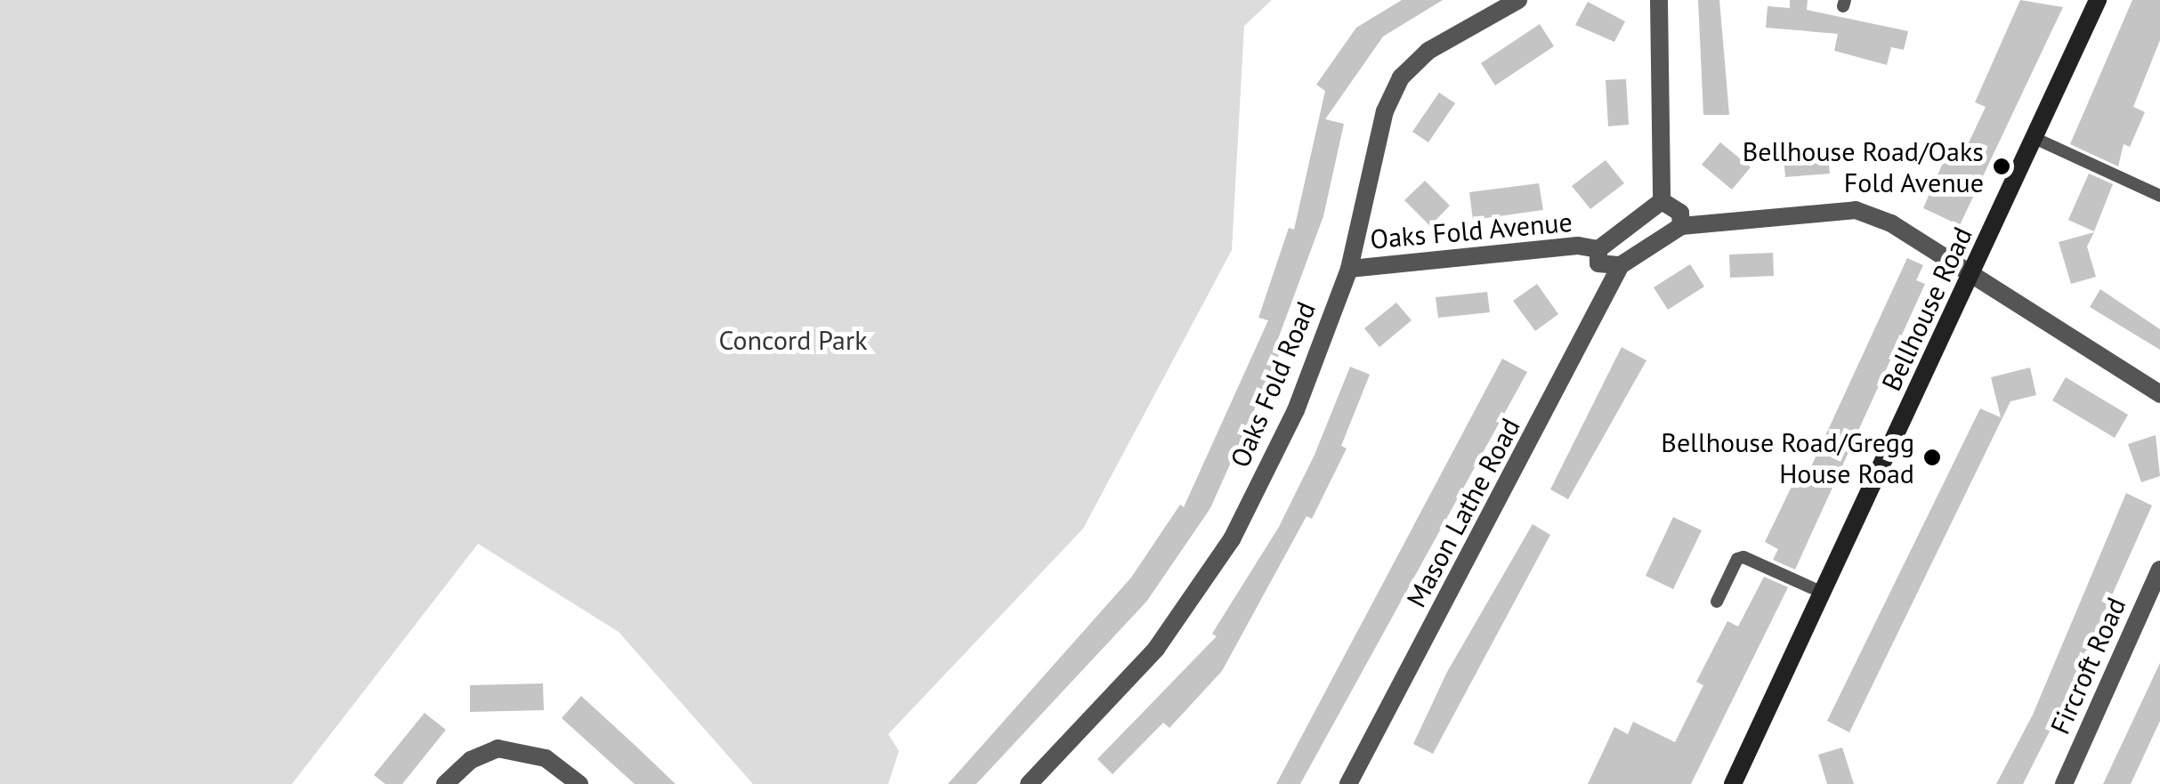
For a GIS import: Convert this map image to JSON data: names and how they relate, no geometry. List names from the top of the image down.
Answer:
{
  "streets": {
    "main road": ["Bellhouse Road"],
    "street": [
      "Oaks Fold Avenue",
      "Oaks Fold Road",
      "Mason Lathe Road",
      "Fircroft Road"
    ]
  },
  "crossings": [
    ["Oaks Fold Avenue", "Oaks Fold Road"],
    ["Oaks Fold Avenue", "Mason Lathe Road"]
  ],
  "parks": ["Concord Park"],
  "places": ["Bellhouse Road/Oaks Fold Avenue", "Bellhouse Road/Gregg House Road"]
}
